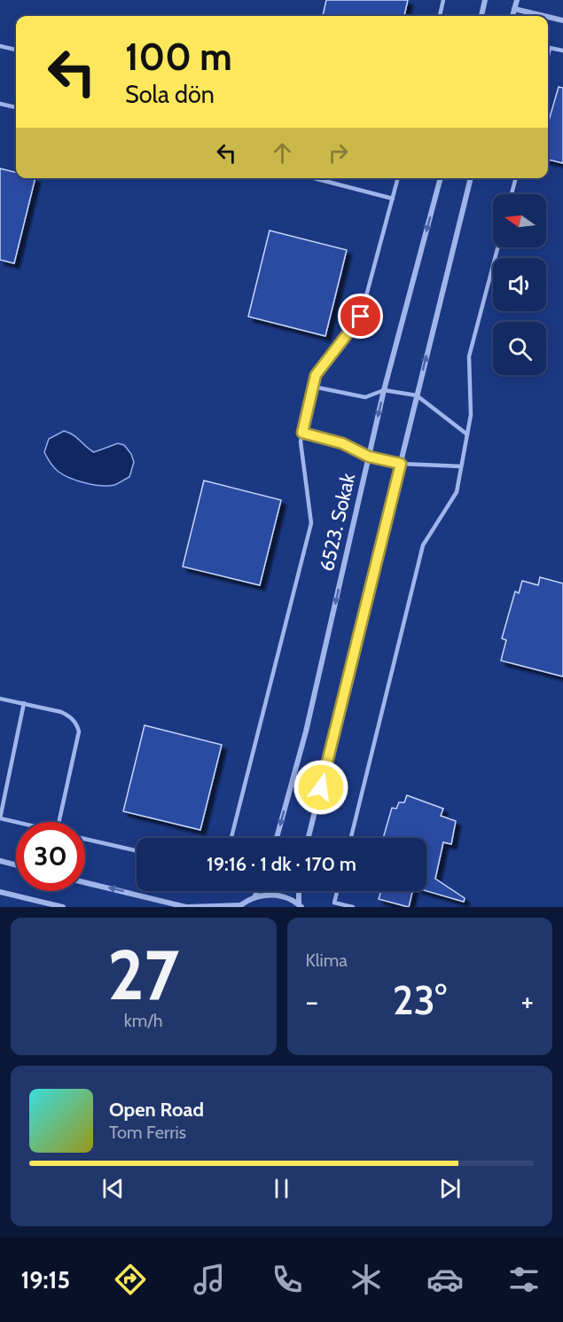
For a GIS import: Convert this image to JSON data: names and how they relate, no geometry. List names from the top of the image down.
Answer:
{
  "streets": {
    "street": ["6523. Sokak"]
  },
  "north": "left",
  "page": {
    "turn": ["100 m", "Sola dön"],
    "limit": "30",
    "trip": "19:16 · 1 dk · 170 m",
    "tile": [
      ["27", "km/h"],
      "Klima"
    ],
    "heat": ["−", "23°", "+"],
    "song": ["Open Road", "Tom Ferris"],
    "tabs": "19:15"
  }
}
